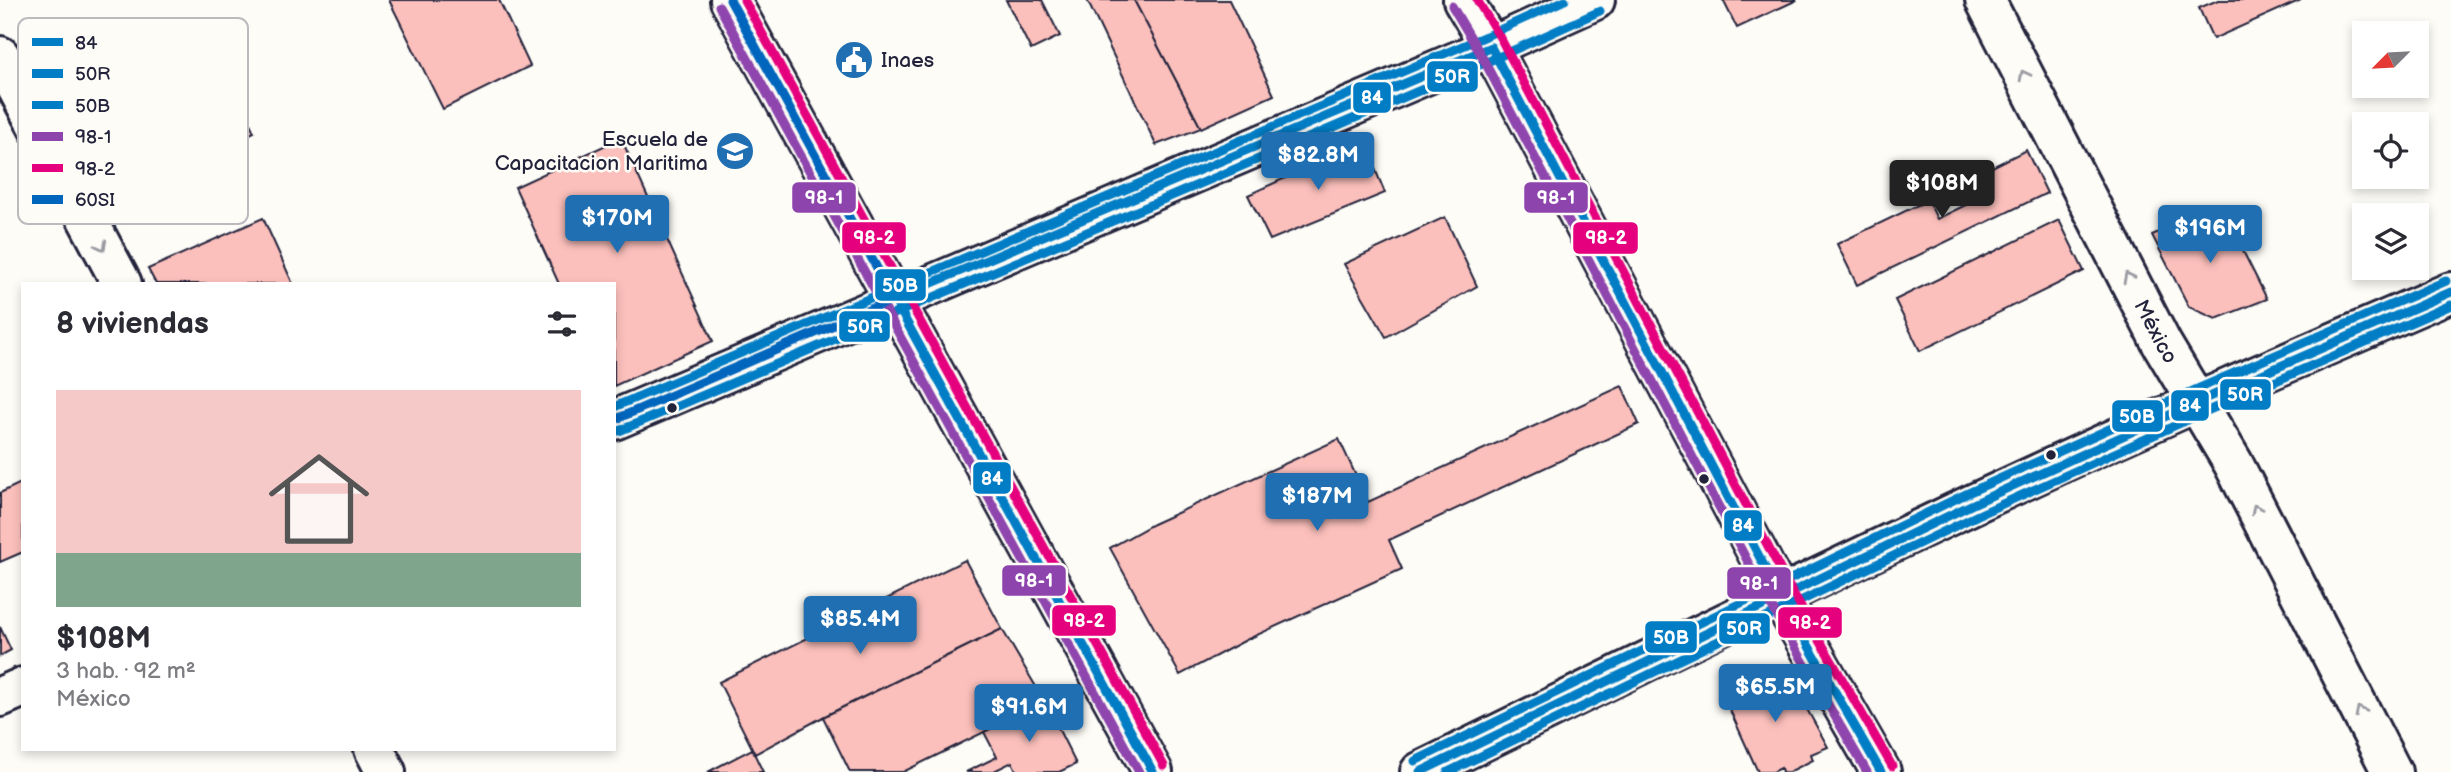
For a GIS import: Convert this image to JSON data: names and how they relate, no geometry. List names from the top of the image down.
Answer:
{
  "streets": {
    "street": ["México"]
  },
  "one_way": ["México"],
  "places": {
    "public building": ["Inaes"],
    "school or university": ["Escuela de Capacitacion Maritima"]
  },
  "lines": [
    "transit line 50B",
    "transit line 98-2",
    "transit line 60SI",
    "transit line 98-1",
    "transit line 50R",
    "transit line 84"
  ],
  "legend": [
    "84",
    "50R",
    "50B",
    "98-1",
    "98-2",
    "60SI"
  ],
  "north": "bottom left",
  "page": {
    "price": [
      "$82.8M",
      "$108M",
      "$170M",
      "$196M",
      "$187M",
      "$85.4M",
      "$65.5M",
      "$91.6M"
    ],
    "heading": "8 viviendas",
    "list": [
      {
        "name": "$108M",
        "note": "3 hab. · 92 m² · México"
      }
    ]
  }
}
